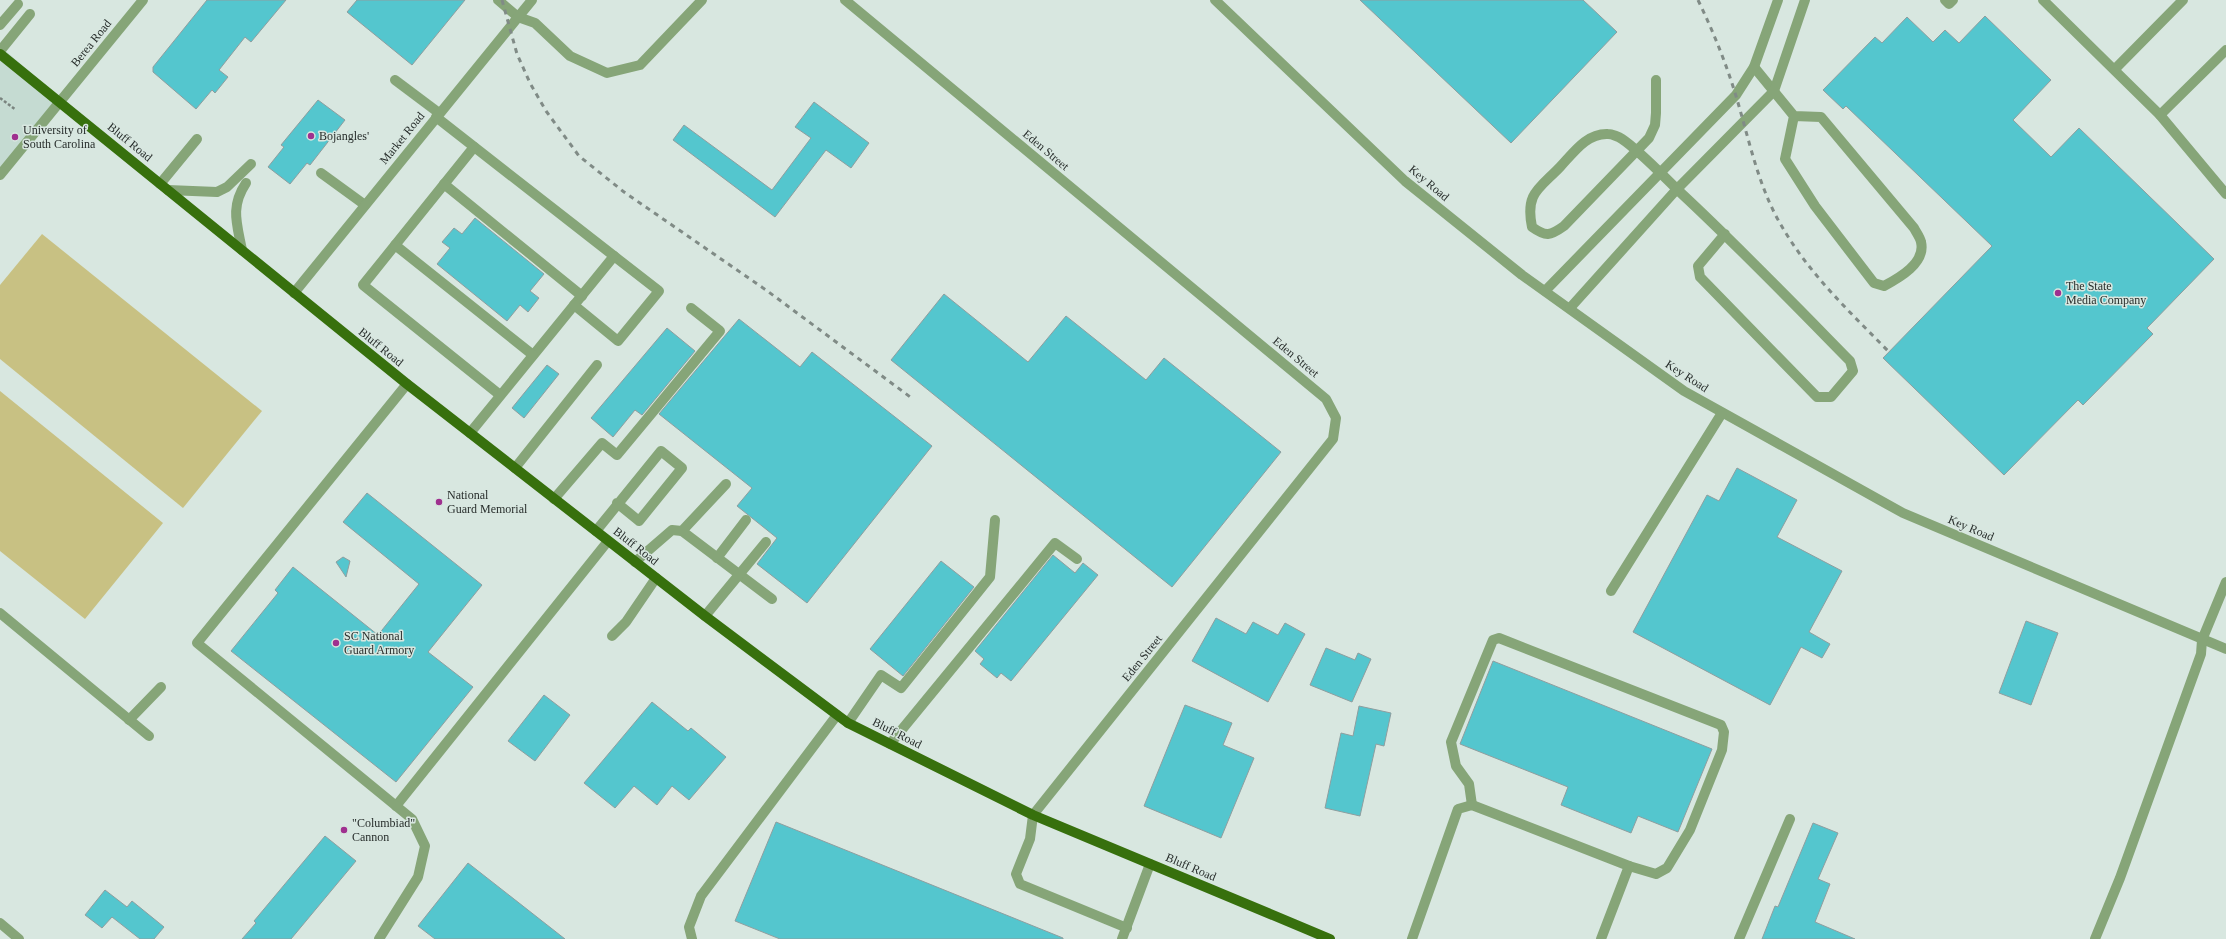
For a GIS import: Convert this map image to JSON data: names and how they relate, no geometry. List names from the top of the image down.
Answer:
{
  "streets": {
    "main road": ["Bluff Road"],
    "street": [
      "Berea Road",
      "Market Road",
      "Eden Street",
      "Key Road"
    ]
  },
  "crossings": [
    ["Berea Road", "Bluff Road"],
    ["Market Road", "Bluff Road"],
    ["Bluff Road", "Eden Street"]
  ],
  "places": [
    "Bojangles'",
    "University of South Carolina",
    "The State Media Company",
    "National Guard Memorial",
    "SC National Guard Armory",
    "\"Columbiad\" Cannon"
  ]
}
